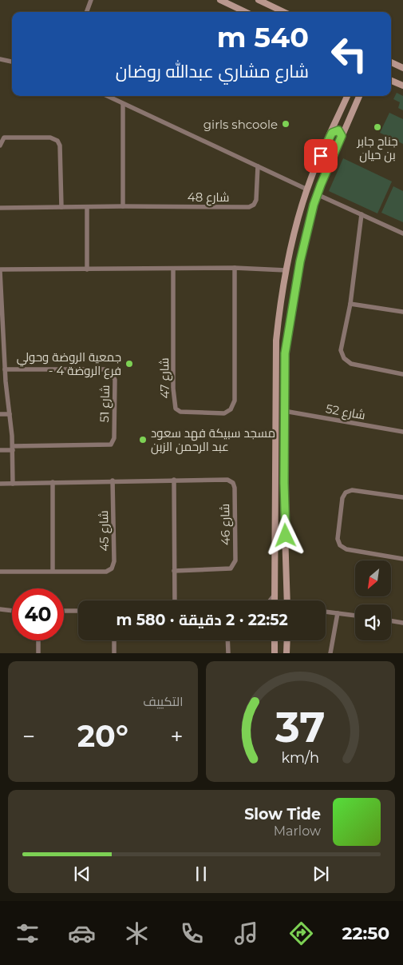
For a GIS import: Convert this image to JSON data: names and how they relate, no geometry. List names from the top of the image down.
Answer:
{
  "streets": {
    "street": [
      "شارع 48",
      "شارع 47",
      "شارع 51",
      "شارع 52",
      "شارع 46",
      "شارع 45"
    ]
  },
  "crossings": [
    ["شارع 46", "شارع 45"]
  ],
  "places": [
    "girls shcoole",
    "جناح جابر بن حيان",
    "جمعية الروضة وحولي - فرع الروضة 4",
    "مسجد سبيكة فهد سعود عبد الرحمن الزبن"
  ],
  "north": "bottom left",
  "page": {
    "turn": ["540 m", "شارع مشاري عبدالله روضان"],
    "limit": "40",
    "trip": "22:52 · 2 دقيقة · 580 m",
    "tile": "التكييف",
    "heat": ["−", "20°", "+"],
    "song": ["Slow Tide", "Marlow"],
    "tabs": "22:50",
    "gauge": ["37", "km/h"]
  }
}
